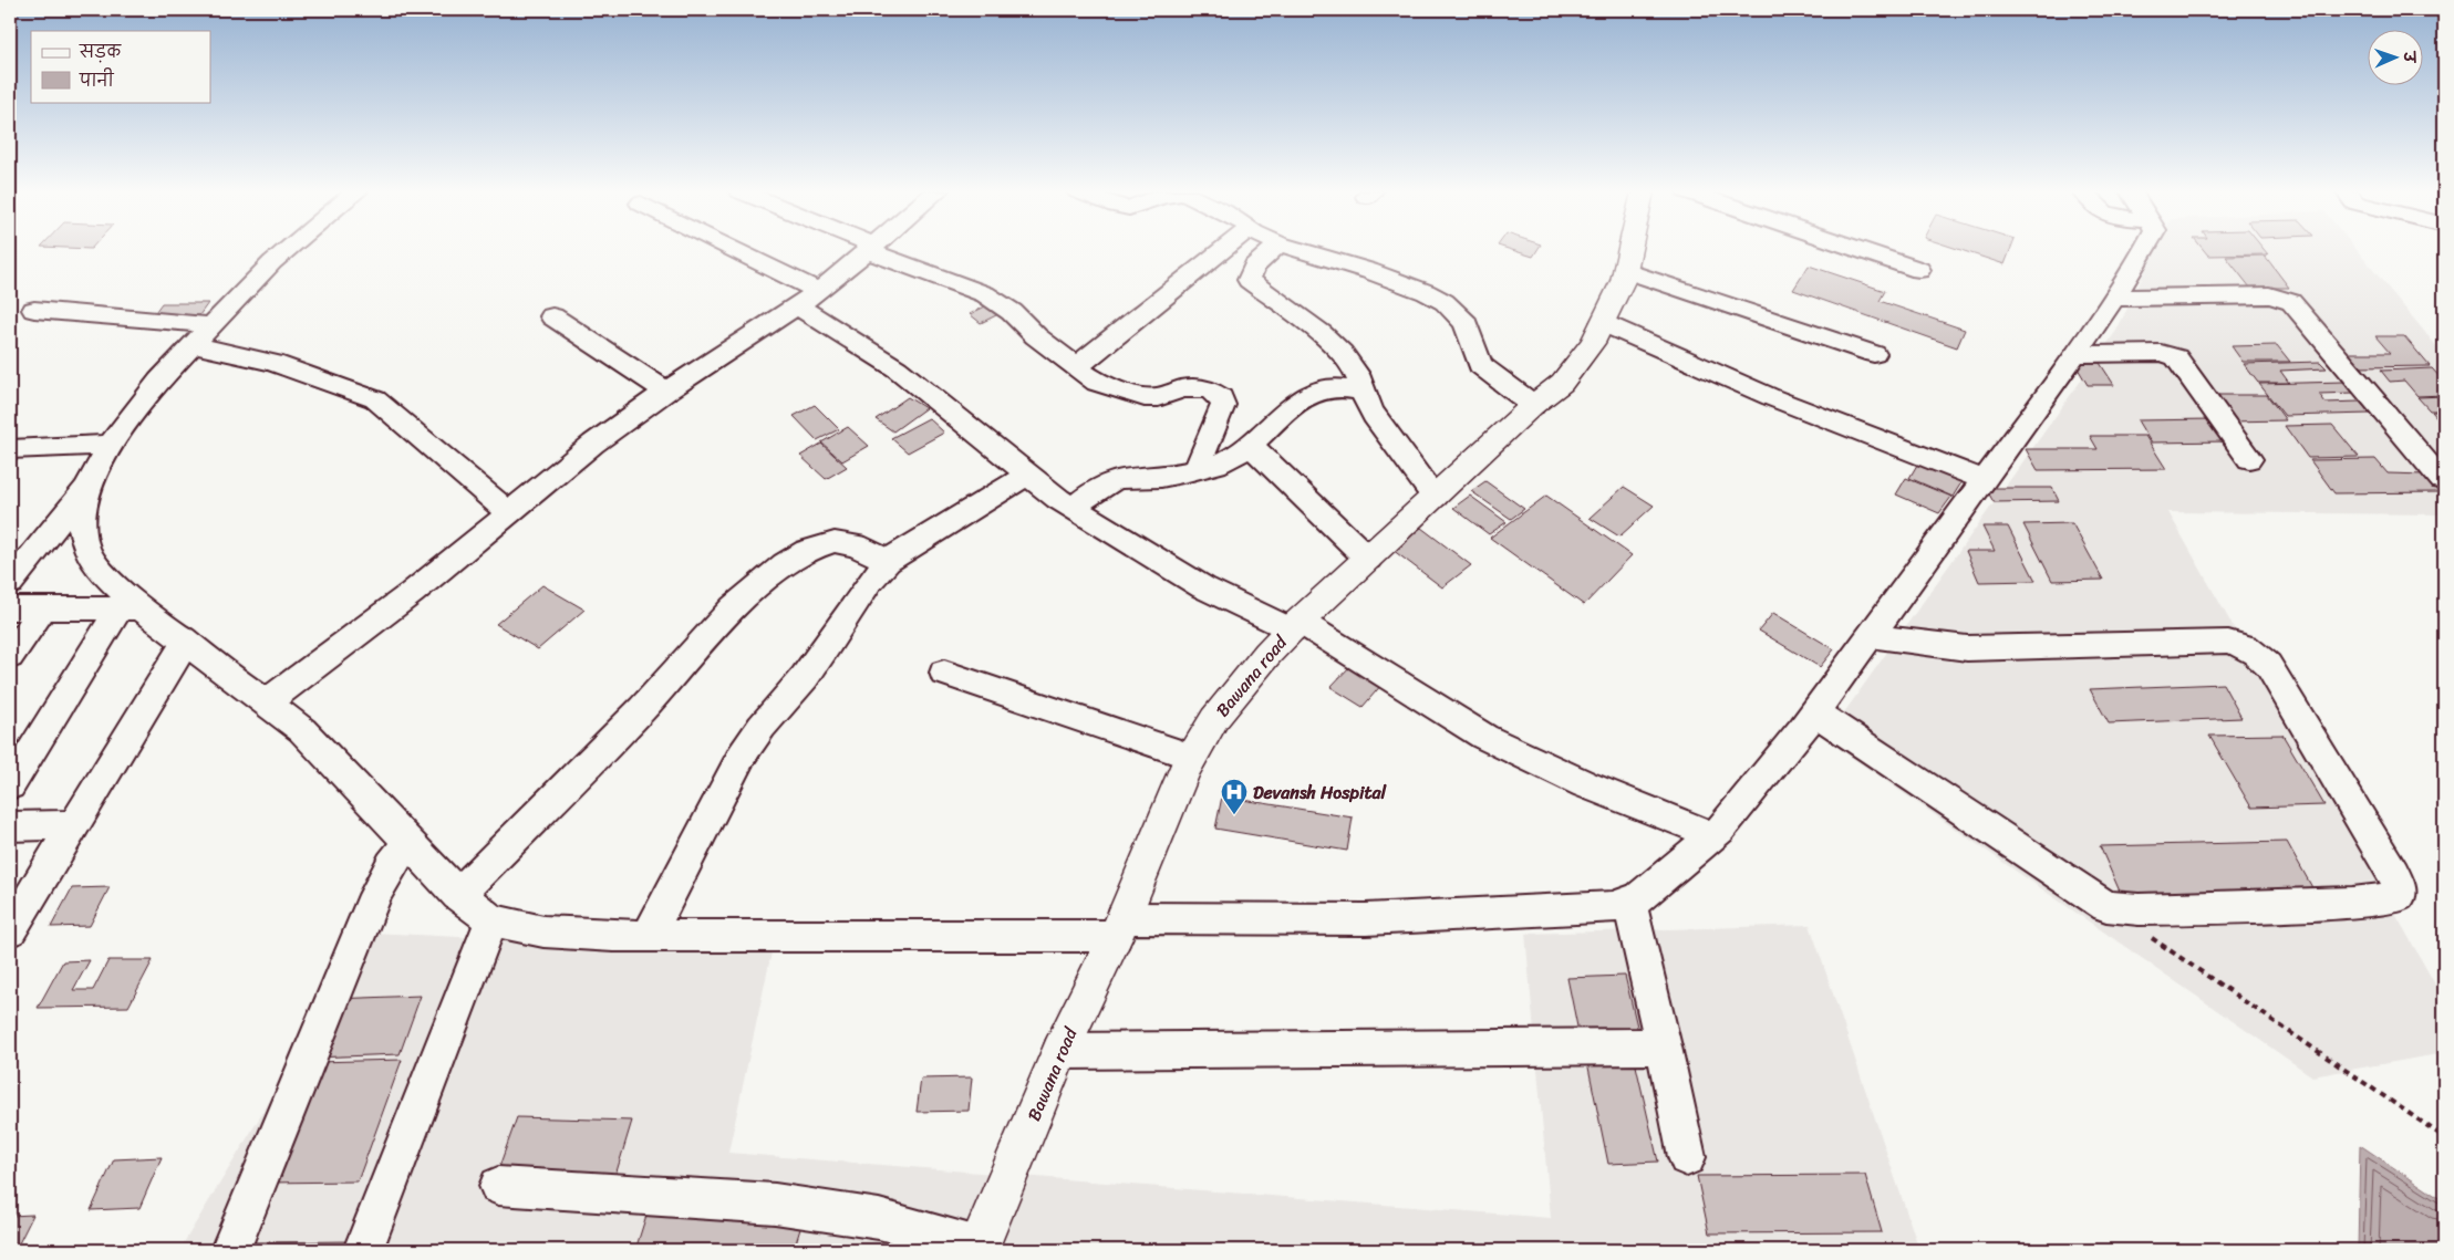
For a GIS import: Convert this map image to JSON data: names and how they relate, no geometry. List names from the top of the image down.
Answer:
{
  "streets": {
    "main road": ["Bawana road"]
  },
  "places": {
    "hospital": ["Devansh Hospital"]
  },
  "legend": ["सड़क", "पानी"],
  "north": "right"
}
